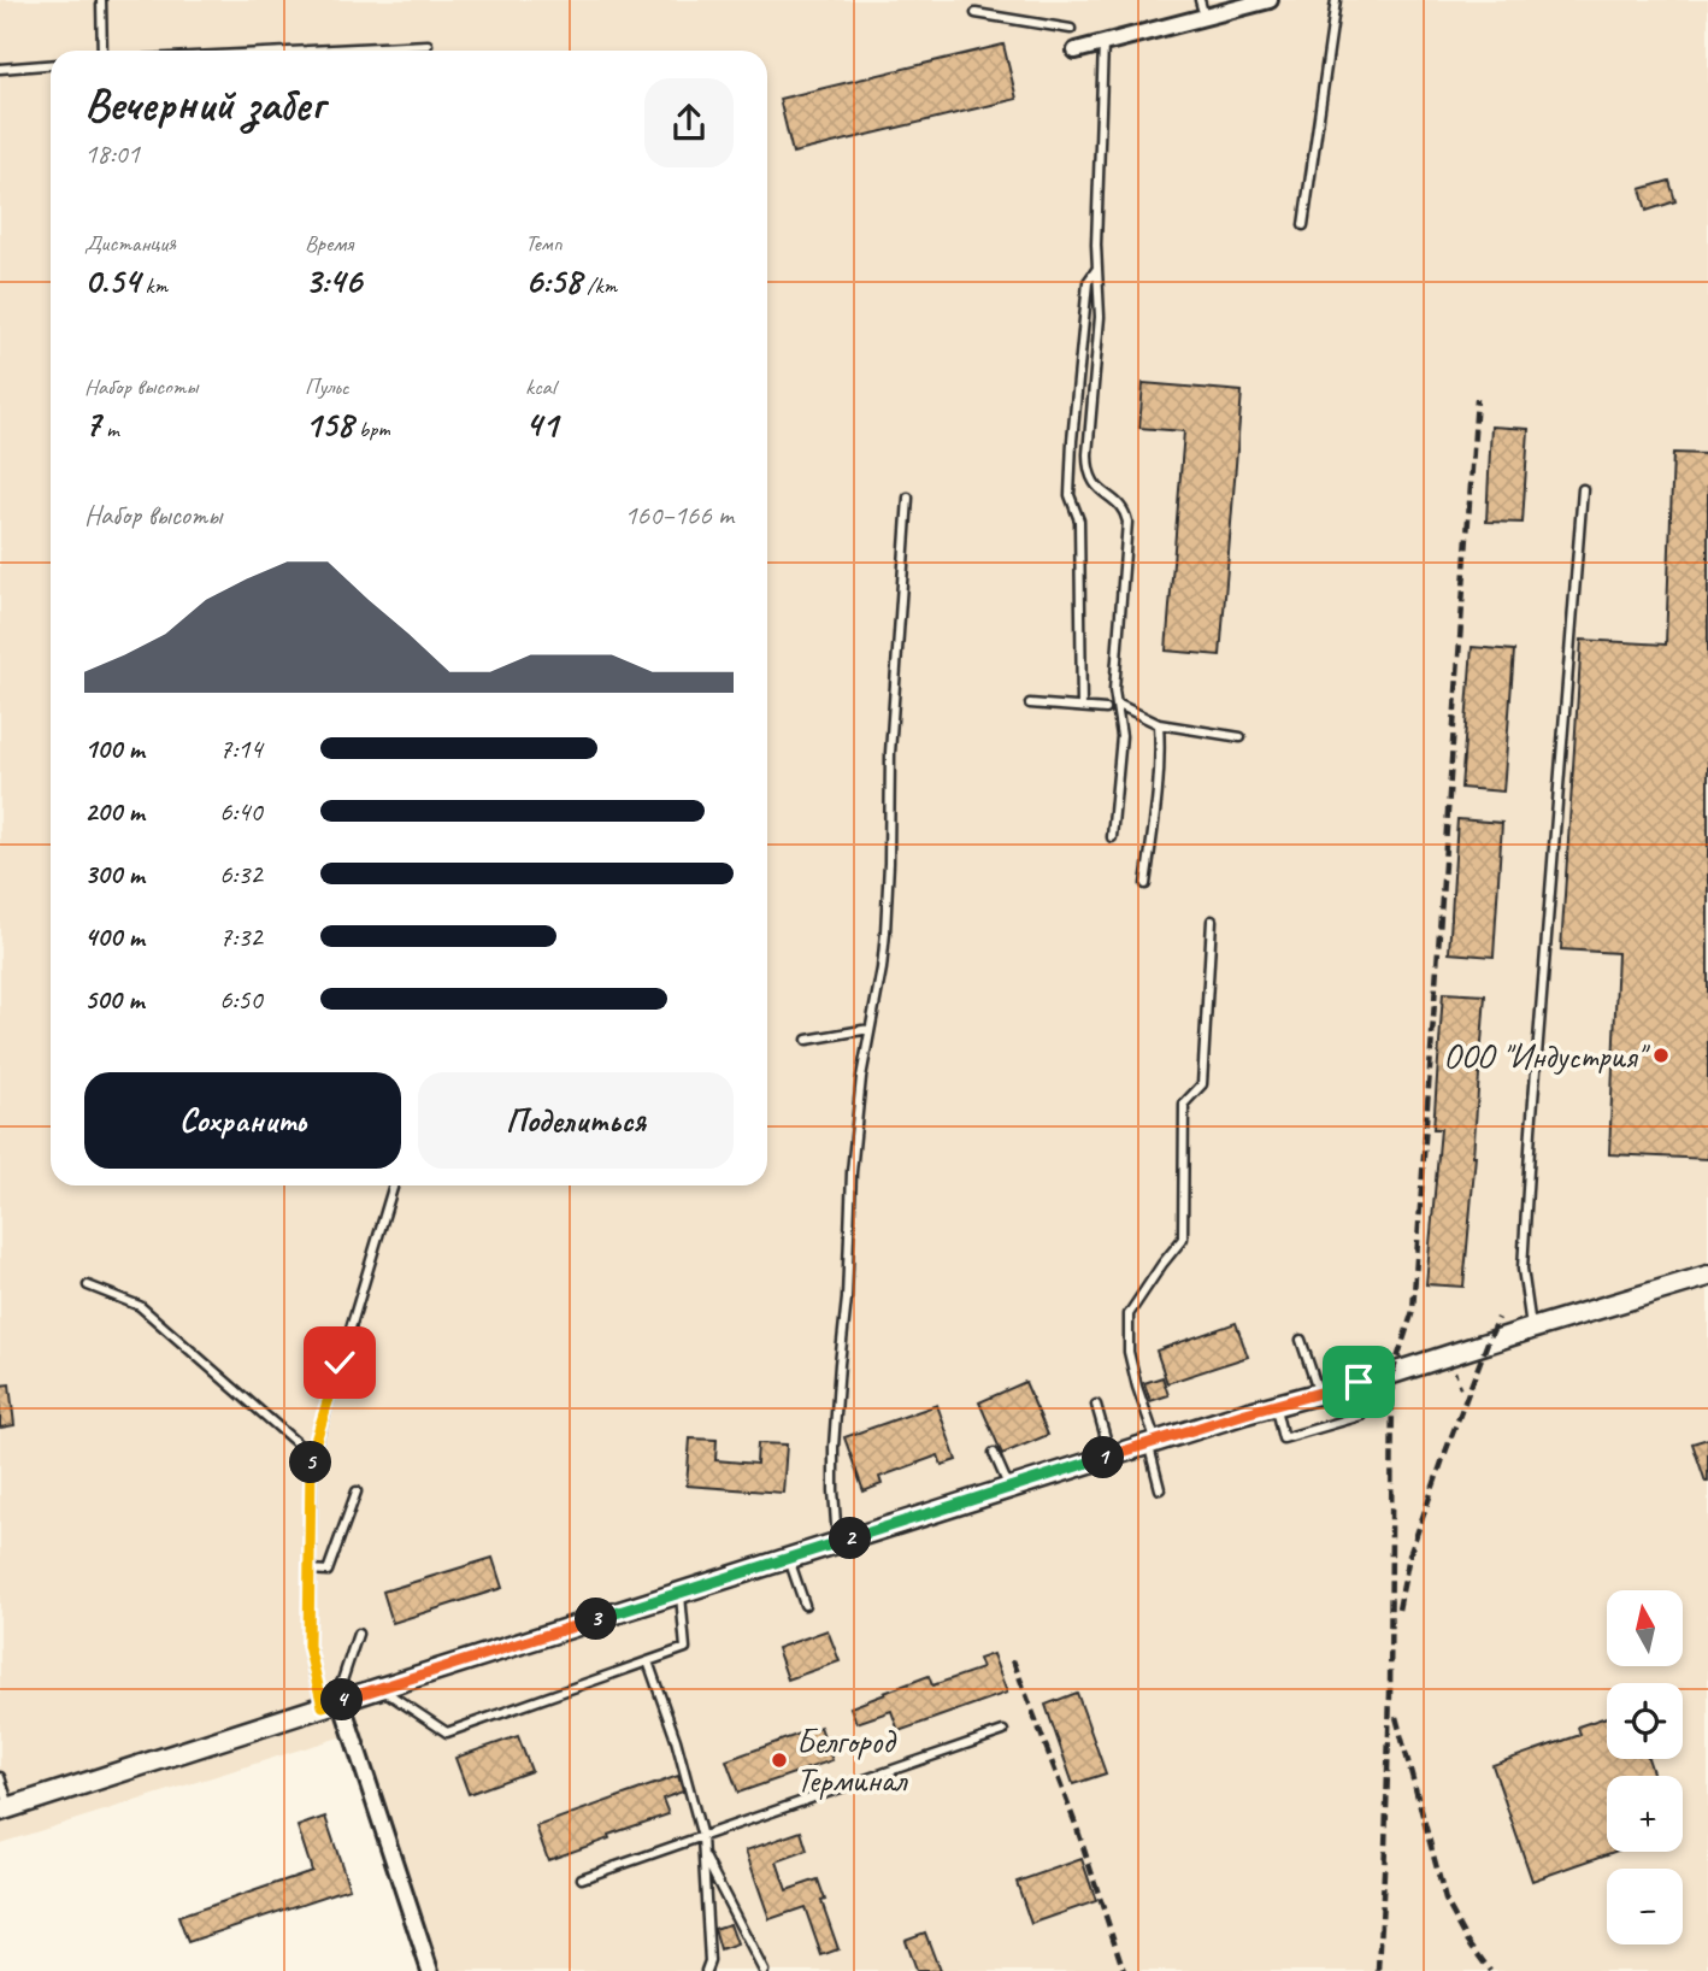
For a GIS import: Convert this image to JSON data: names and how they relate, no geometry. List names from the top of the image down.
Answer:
{
  "places": ["ООО \"Индустрия\"", "Белгород Терминал"],
  "north": "top",
  "page": {
    "heading": ["Вечерний забег", "18:01"],
    "stats": [
      ["Дистанция", "0.54 km"],
      ["Время", "3:46"],
      ["Темп", "6:58 /km"],
      ["Набор высоты", "7 m"],
      ["Пульс", "158 bpm"],
      ["kcal", "41"]
    ],
    "chart": ["Набор высоты", "160–166 m"],
    "list": [
      {
        "name": "100 m",
        "note": "7:14"
      },
      {
        "name": "200 m",
        "note": "6:40"
      },
      {
        "name": "300 m",
        "note": "6:32"
      },
      {
        "name": "400 m",
        "note": "7:32"
      },
      {
        "name": "500 m",
        "note": "6:50"
      }
    ],
    "buttons": ["Сохранить", "Поделиться"],
    "pins": [
      "1",
      "5",
      "2",
      "3",
      "4"
    ],
    "map_buttons": ["+", "−"]
  }
}
